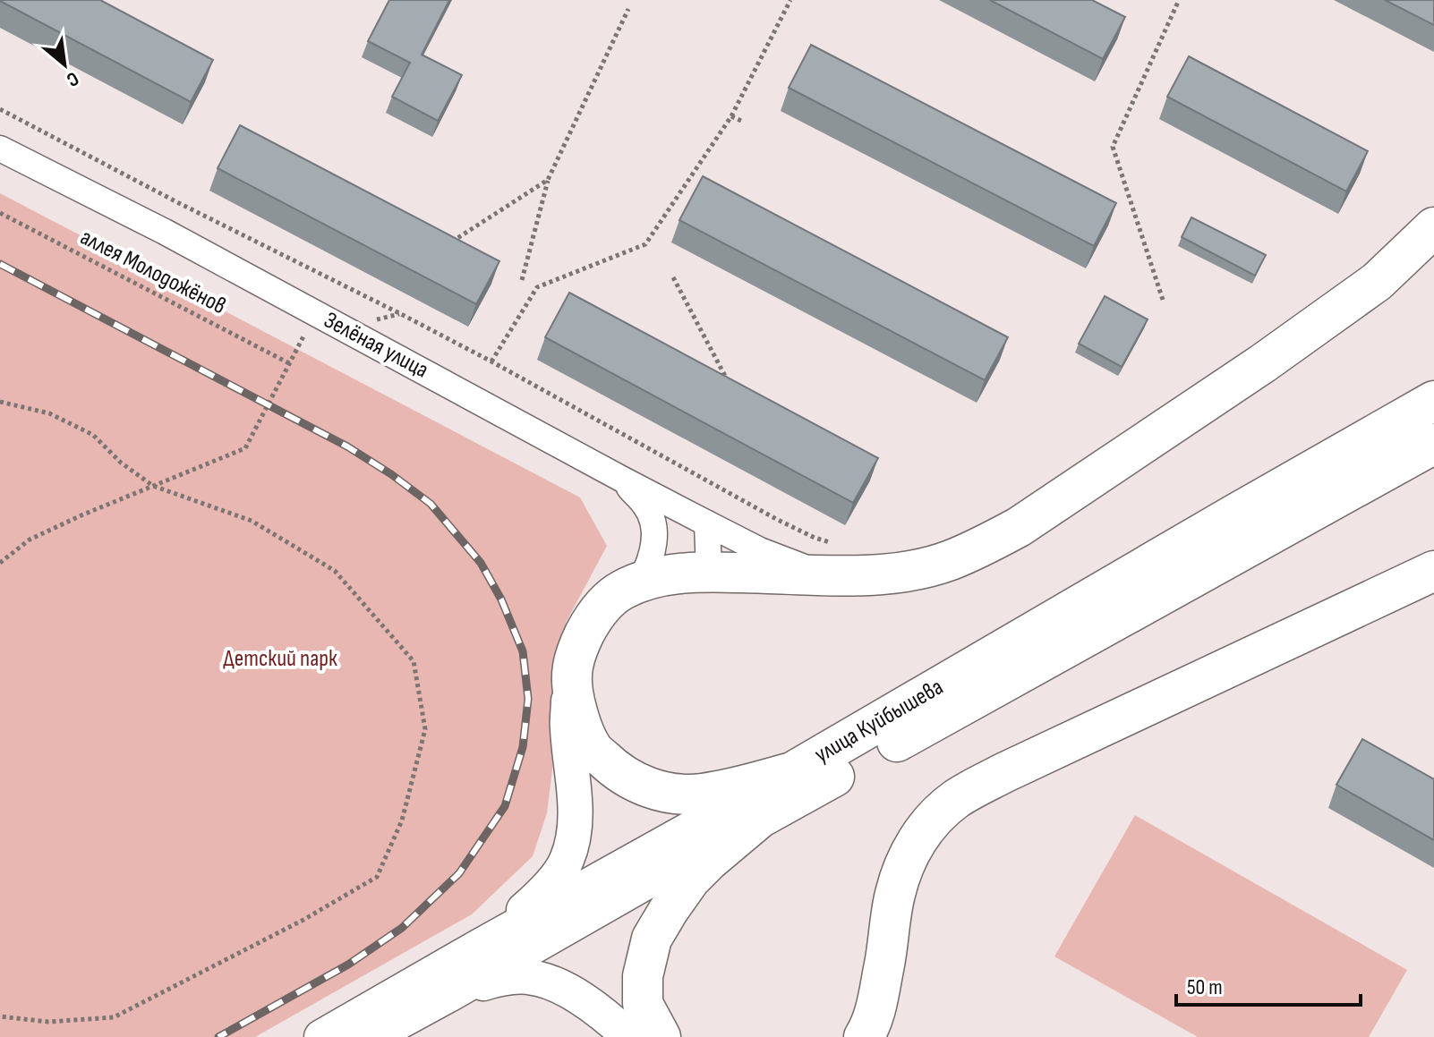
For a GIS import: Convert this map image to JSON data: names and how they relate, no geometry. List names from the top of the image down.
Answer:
{
  "streets": {
    "main road": ["улица Куйбышева"],
    "street": ["Зелёная улица"],
    "path": ["аллея Молодожёнов"]
  },
  "parks": ["Детский парк"],
  "scale_bar": "50 m",
  "north": "bottom right"
}
